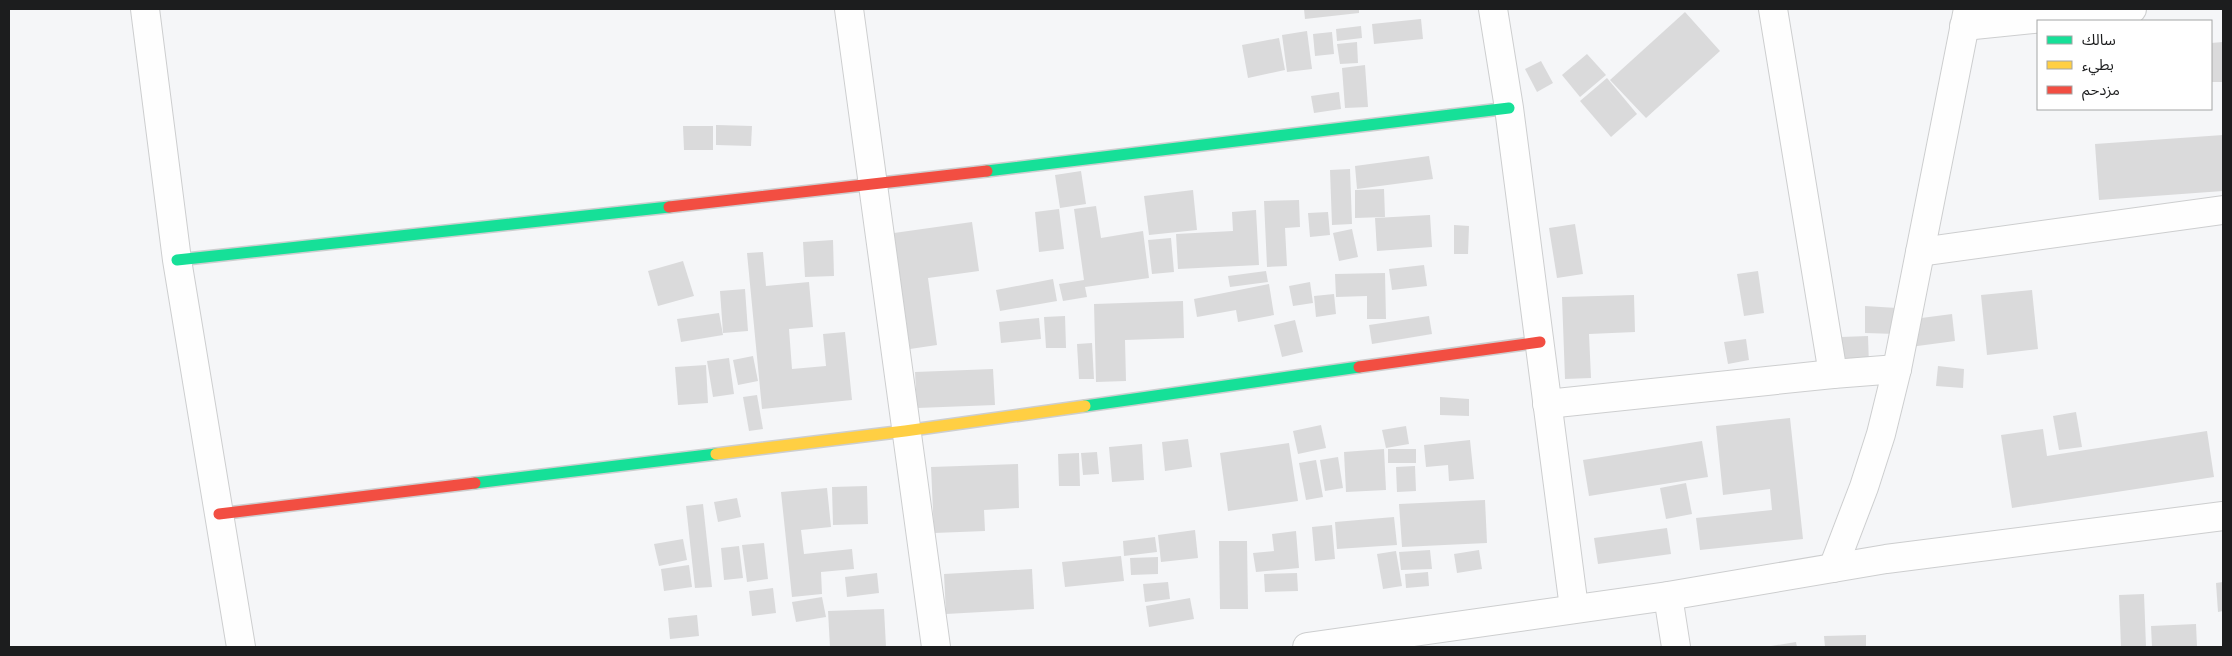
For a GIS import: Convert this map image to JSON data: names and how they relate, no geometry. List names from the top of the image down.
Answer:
{
  "legend": ["سالك", "بطيء", "مزدحم"]
}
